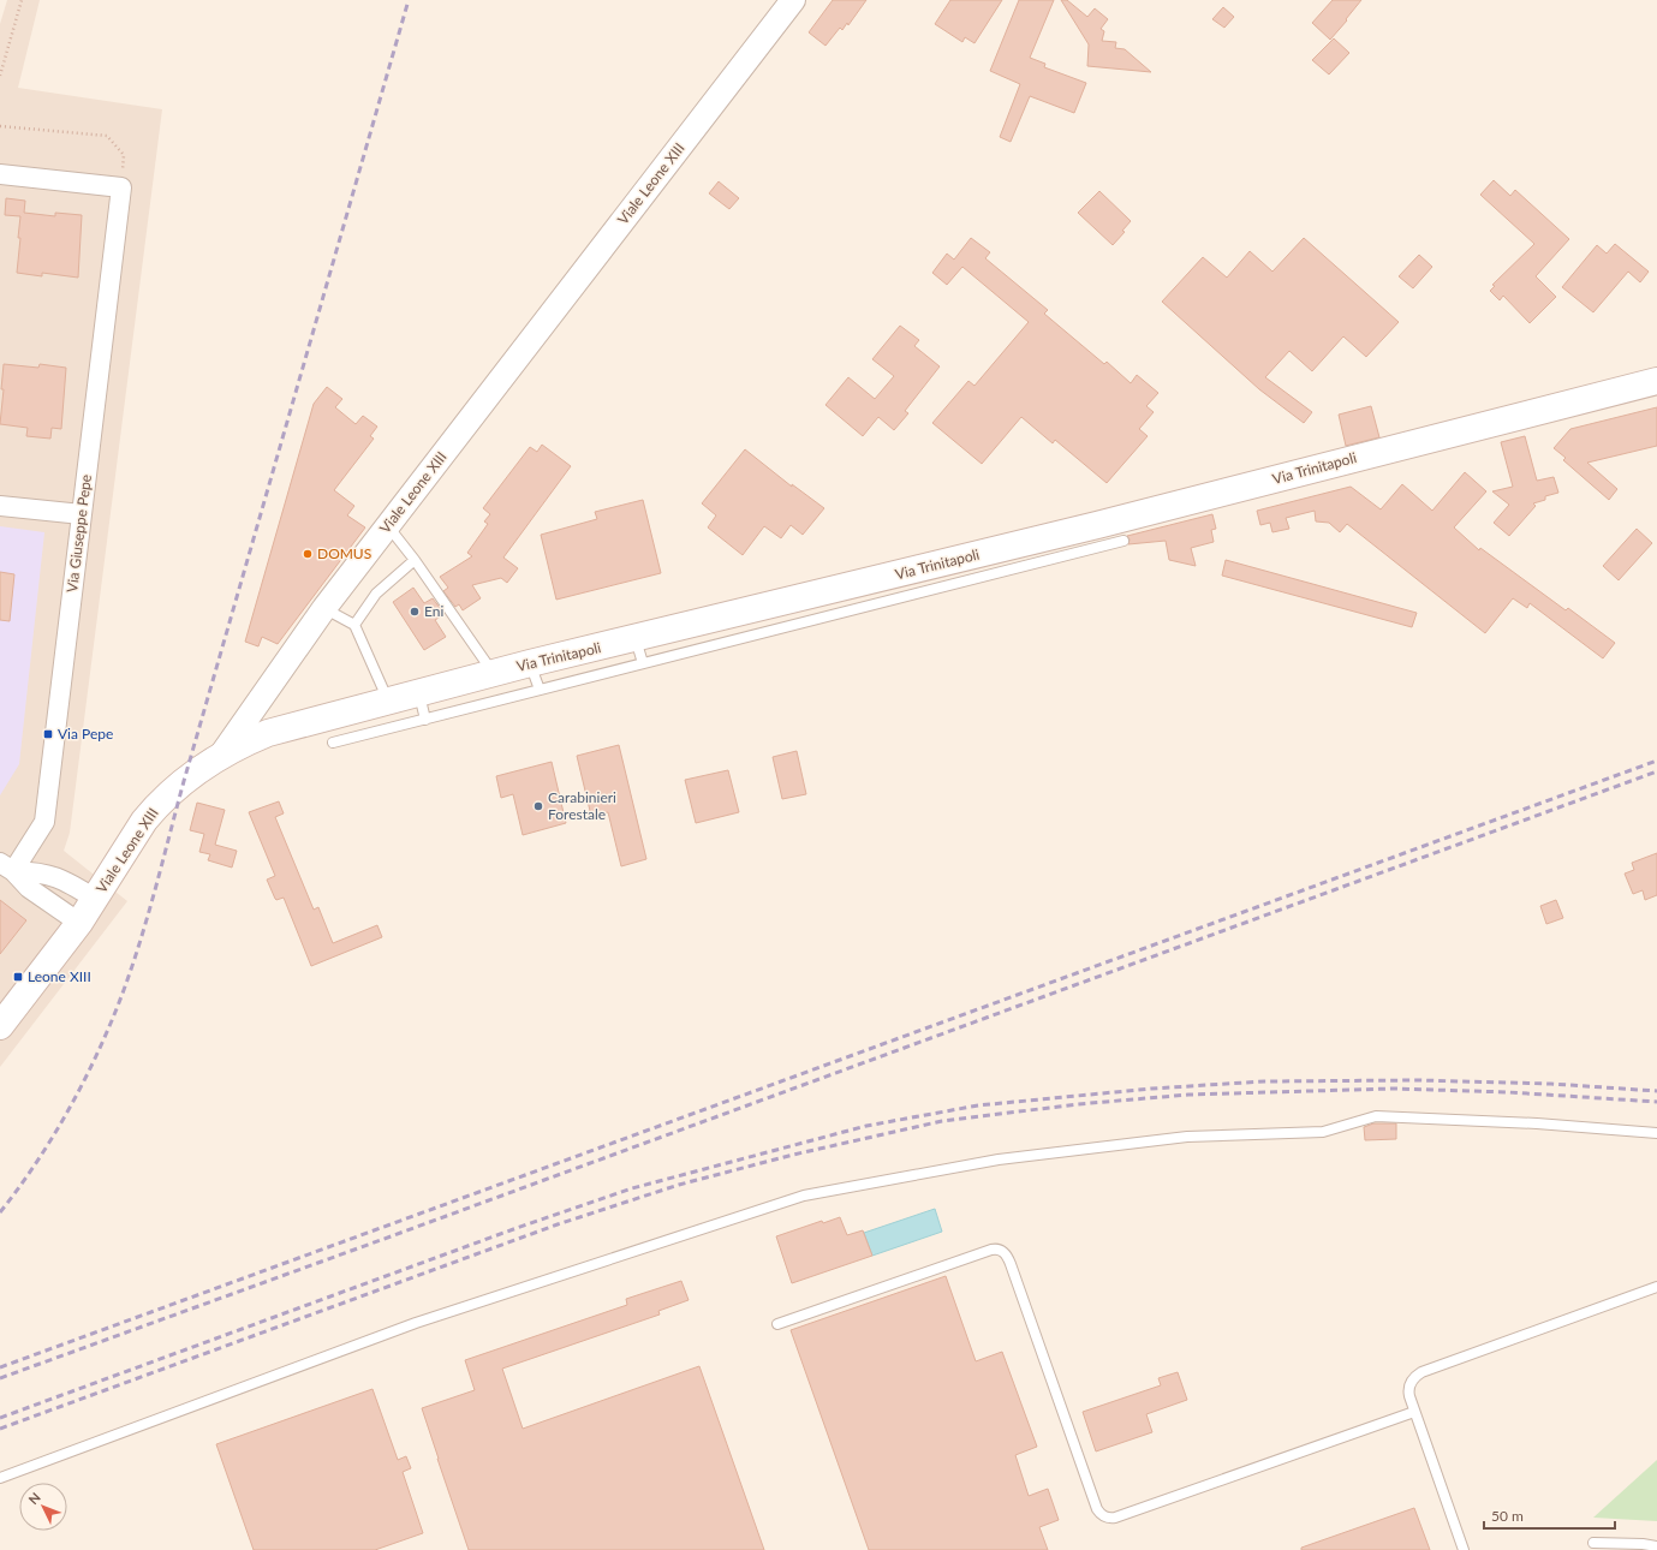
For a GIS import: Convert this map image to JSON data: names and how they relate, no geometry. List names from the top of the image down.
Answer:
{
  "streets": {
    "main road": ["Viale Leone XIII", "Via Trinitapoli"],
    "street": ["Via Giuseppe Pepe"]
  },
  "crossings": [
    ["Viale Leone XIII", "Via Trinitapoli"]
  ],
  "places": {
    "other": ["DOMUS", "Eni", "Carabinieri Forestale"],
    "transit": ["Via Pepe", "Leone XIII"]
  },
  "scale_bar": "50 m",
  "north": "top left"
}
